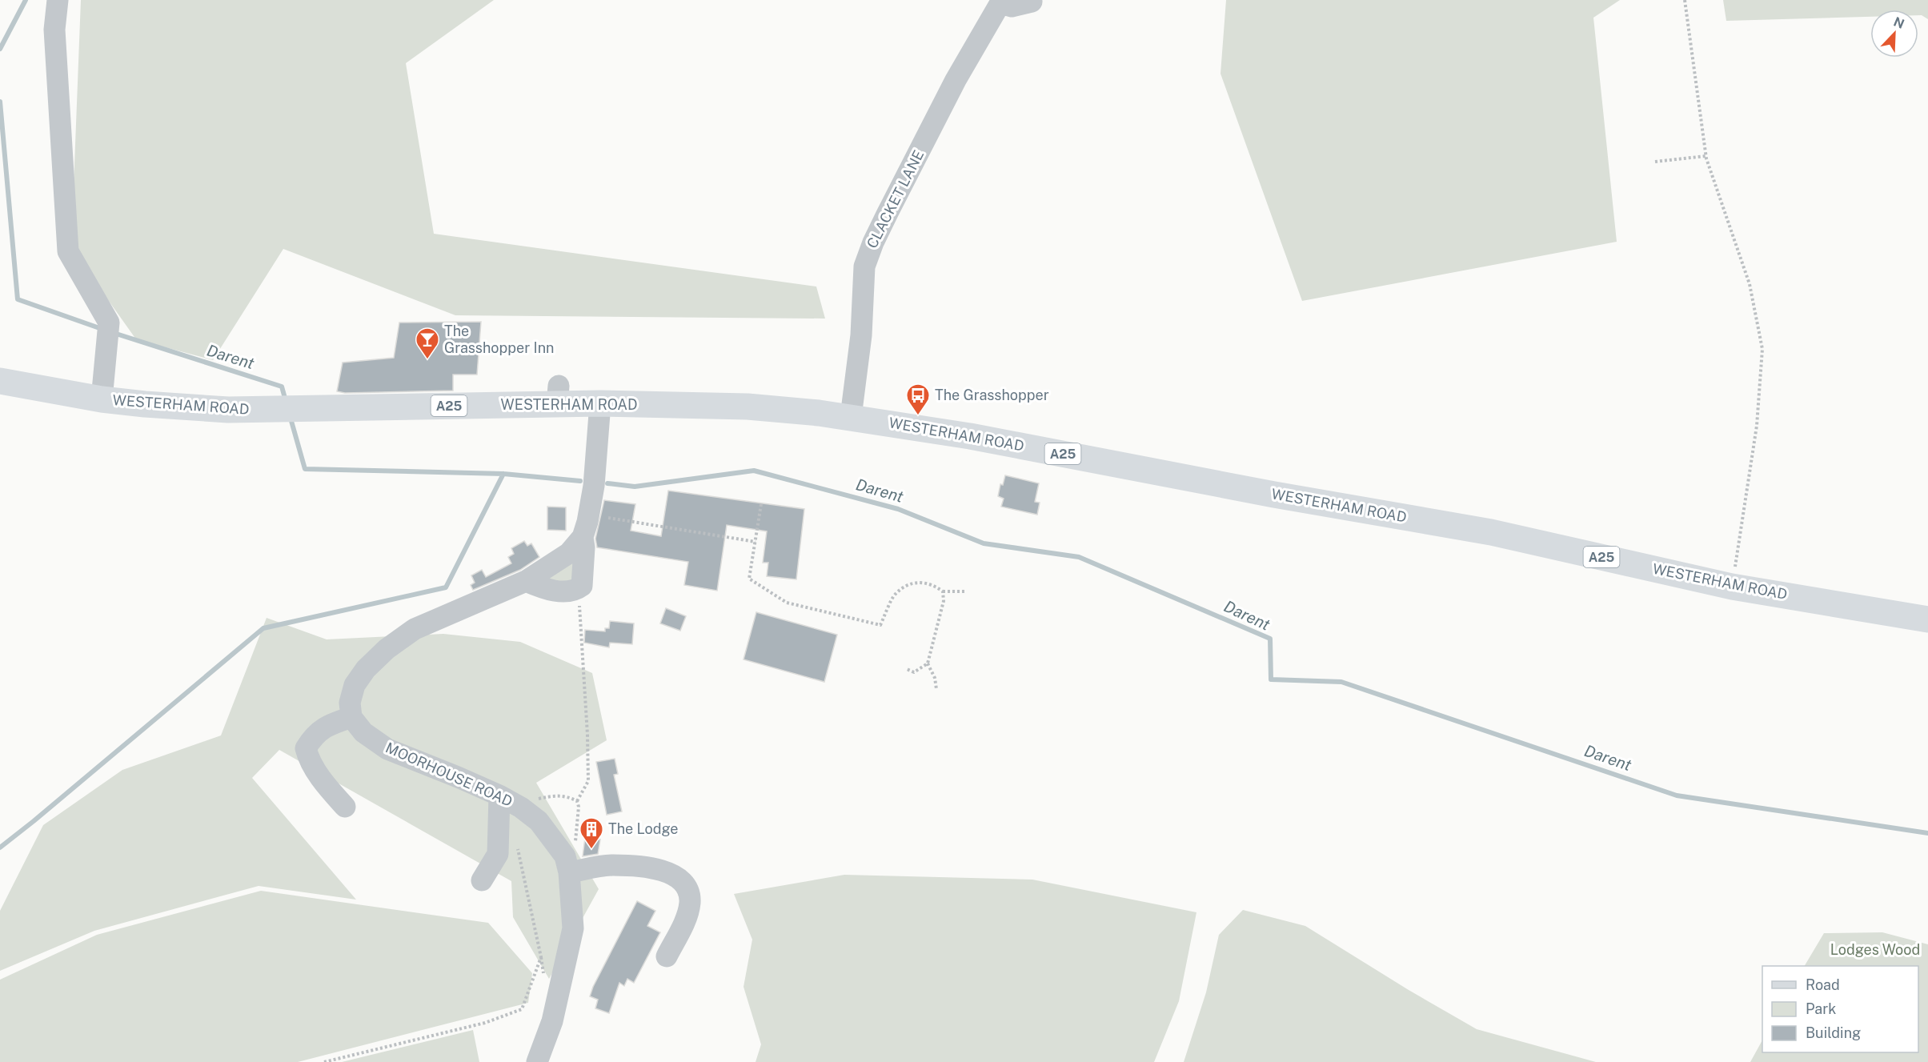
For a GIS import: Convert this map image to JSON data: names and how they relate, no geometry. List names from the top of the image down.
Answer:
{
  "streets": {
    "main road": ["WESTERHAM ROAD", "A25"],
    "street": ["CLACKET LANE", "MOORHOUSE ROAD"]
  },
  "crossings": [
    ["CLACKET LANE", "WESTERHAM ROAD"]
  ],
  "water": ["Darent"],
  "parks": ["Lodges Wood"],
  "places": {
    "bar": ["The Grasshopper Inn"],
    "bus stop": ["The Grasshopper"],
    "building": ["The Lodge"]
  },
  "legend": ["Road", "Park", "Building"],
  "north": "top right"
}
